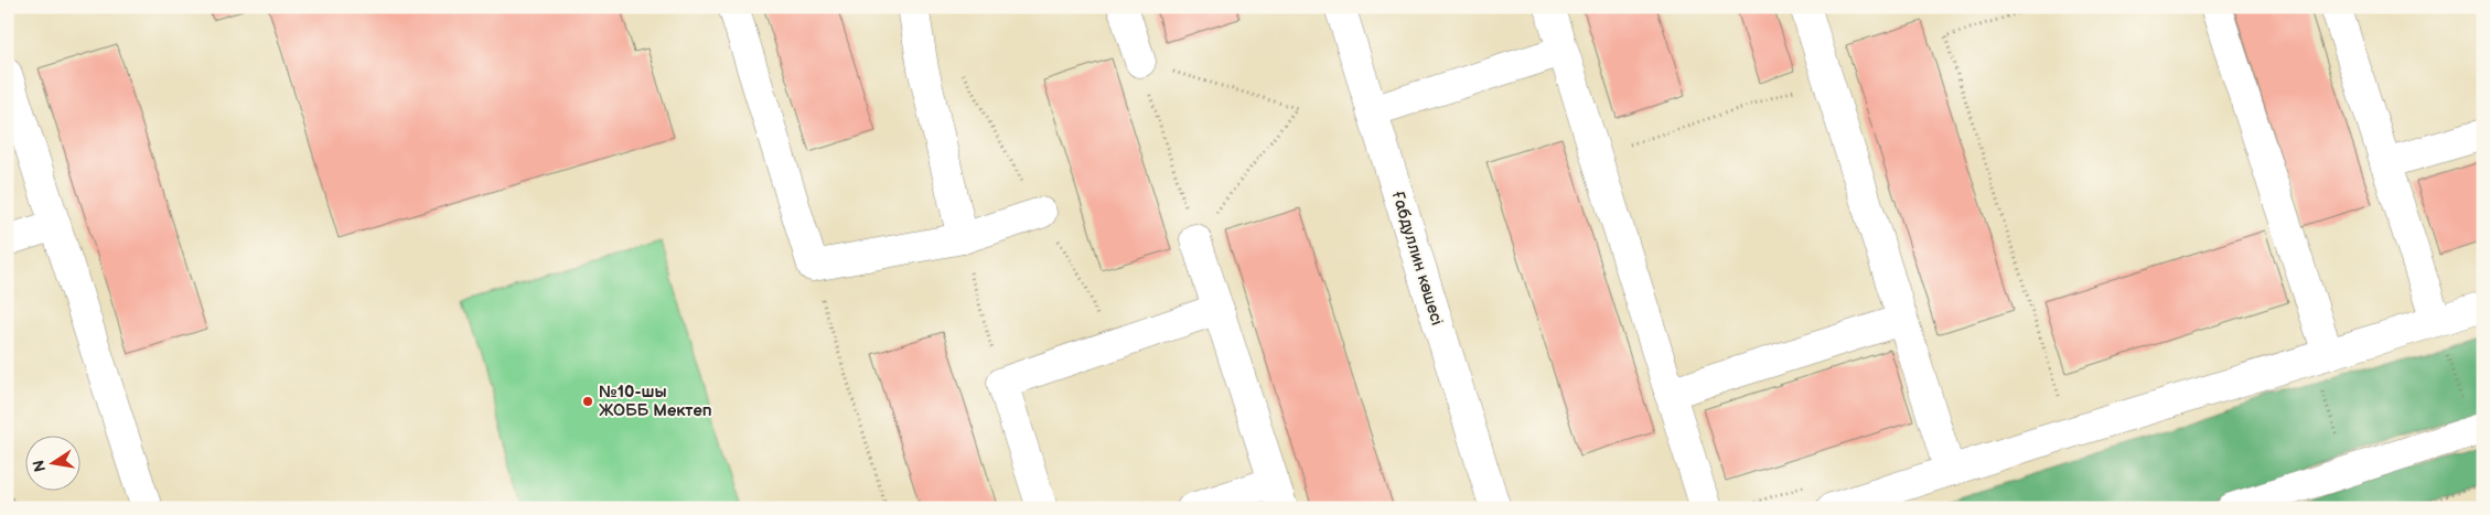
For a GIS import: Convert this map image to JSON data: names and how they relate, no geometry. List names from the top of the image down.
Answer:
{
  "streets": {
    "street": ["Ғабдуллин көшесі"]
  },
  "places": ["№10-шы ЖОББ Мектеп"],
  "north": "left"
}
